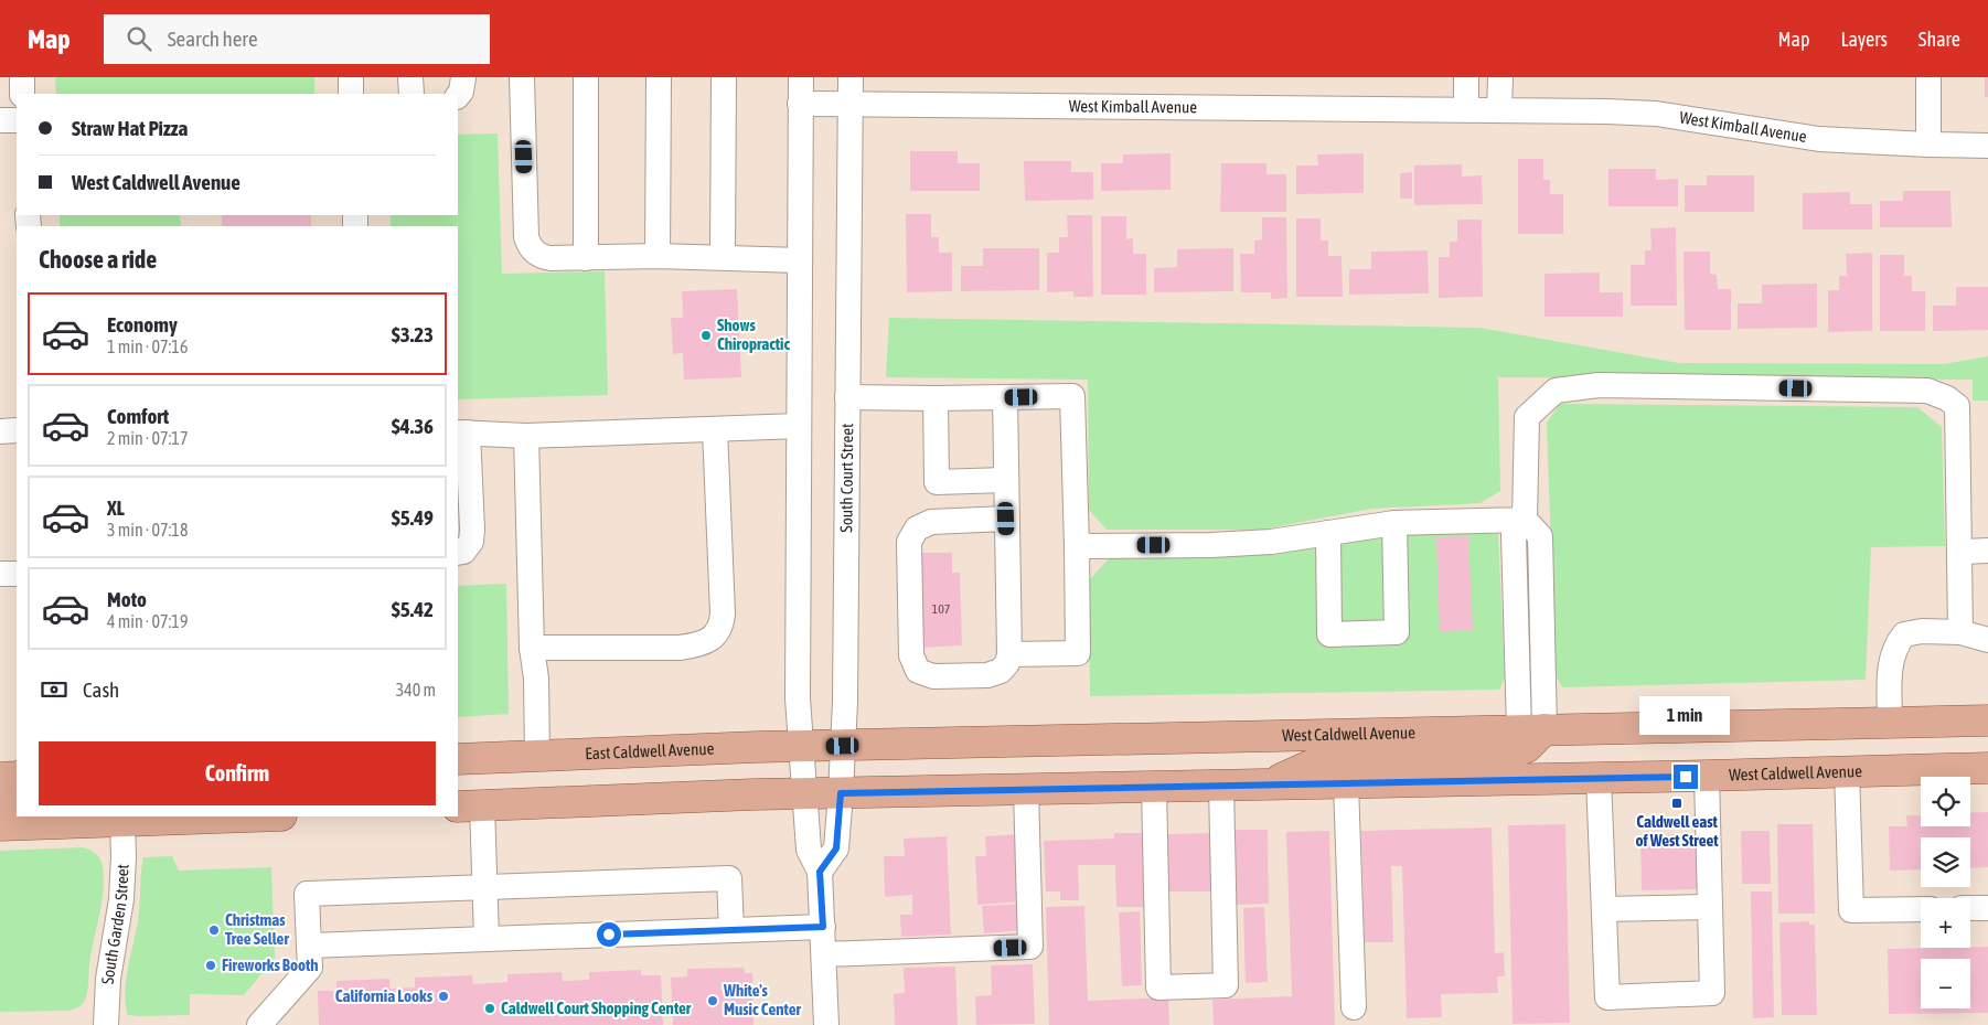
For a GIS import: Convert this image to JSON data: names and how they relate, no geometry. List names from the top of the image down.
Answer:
{
  "streets": {
    "main road": ["West Caldwell Avenue", "East Caldwell Avenue"],
    "street": ["West Kimball Avenue", "South Court Street", "South Garden Street"]
  },
  "crossings": [
    ["West Kimball Avenue", "South Court Street"],
    ["South Court Street", "West Caldwell Avenue"],
    ["South Court Street", "East Caldwell Avenue"],
    ["West Caldwell Avenue", "East Caldwell Avenue"]
  ],
  "places": {
    "other": [
      "Shows Chiropractic",
      "Christmas Tree Seller",
      "Fireworks Booth",
      "California Looks",
      "White's Music Center",
      "Caldwell Court Shopping Center"
    ],
    "transit": ["Caldwell east of West Street"]
  },
  "house_numbers": ["107"],
  "page": {
    "header": "Map",
    "search": "Search here",
    "nav": ["Map", "Layers", "Share"],
    "banner": ["Straw Hat Pizza", "West Caldwell Avenue"],
    "heading": "Choose a ride",
    "list": [
      {
        "name": "Economy",
        "note": "1 min · 07:16",
        "value": "$3.23"
      },
      {
        "name": "Comfort",
        "note": "2 min · 07:17",
        "value": "$4.36"
      },
      {
        "name": "XL",
        "note": "3 min · 07:18",
        "value": "$5.49"
      },
      {
        "name": "Moto",
        "note": "4 min · 07:19",
        "value": "$5.42"
      }
    ],
    "pay": ["Cash", "340 m"],
    "bubble": "1 min",
    "buttons": "Confirm",
    "map_buttons": ["+", "−"]
  }
}
